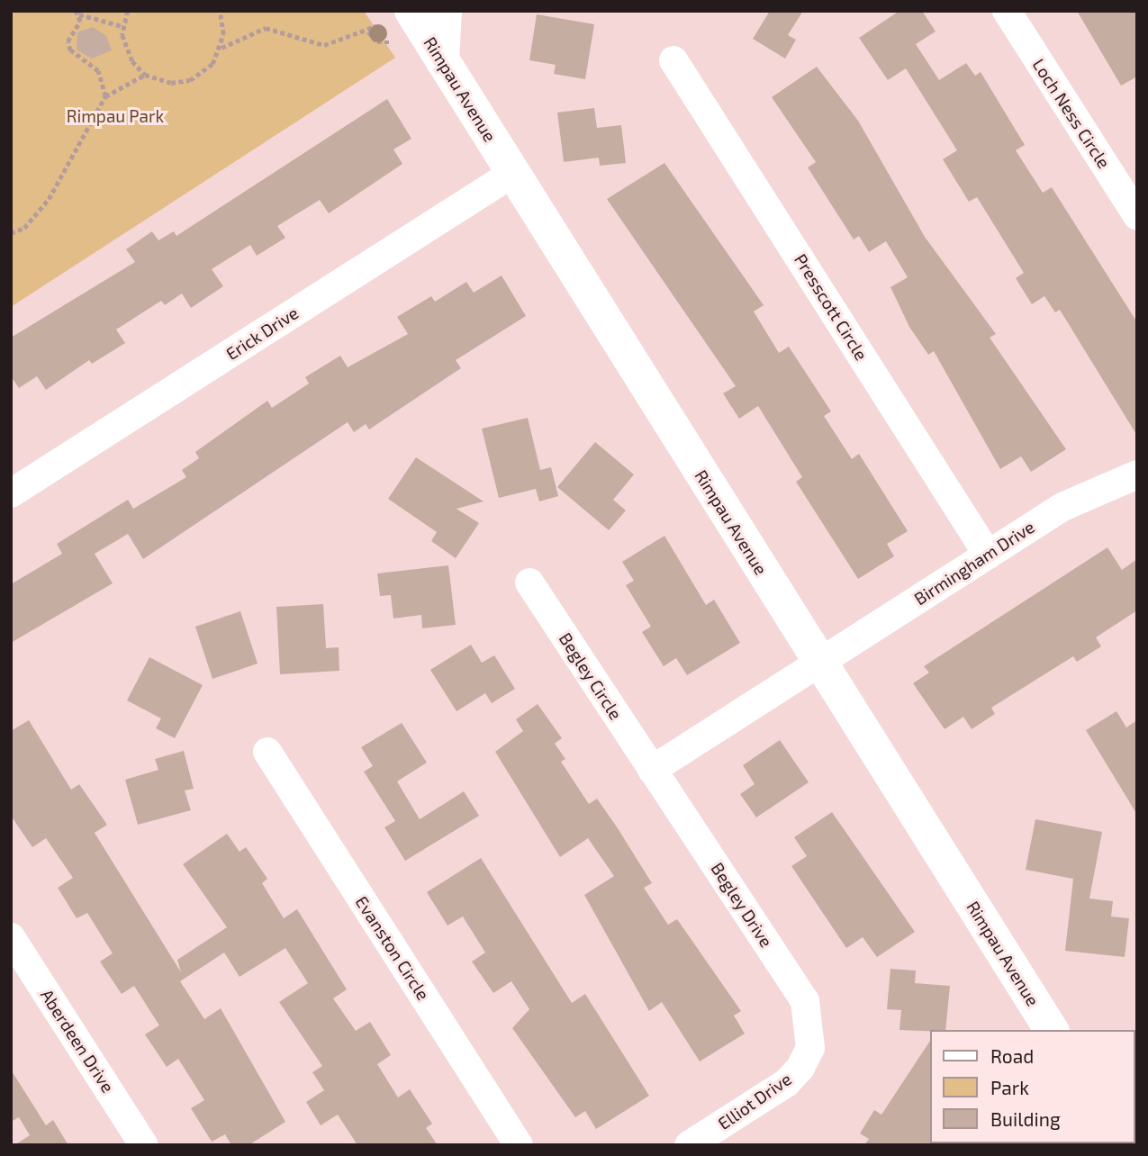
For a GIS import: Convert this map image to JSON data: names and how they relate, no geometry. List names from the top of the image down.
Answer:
{
  "streets": {
    "main road": ["Rimpau Avenue"],
    "street": [
      "Loch Ness Circle",
      "Presscott Circle",
      "Erick Drive",
      "Birmingham Drive",
      "Begley Circle",
      "Begley Drive",
      "Evanston Circle",
      "Aberdeen Drive",
      "Elliot Drive"
    ]
  },
  "crossings": [
    ["Rimpau Avenue", "Erick Drive"],
    ["Rimpau Avenue", "Birmingham Drive"],
    ["Presscott Circle", "Birmingham Drive"],
    ["Birmingham Drive", "Begley Circle"],
    ["Birmingham Drive", "Begley Drive"],
    ["Begley Circle", "Begley Drive"],
    ["Begley Drive", "Elliot Drive"]
  ],
  "parks": ["Rimpau Park"],
  "legend": ["Road", "Park", "Building"]
}
